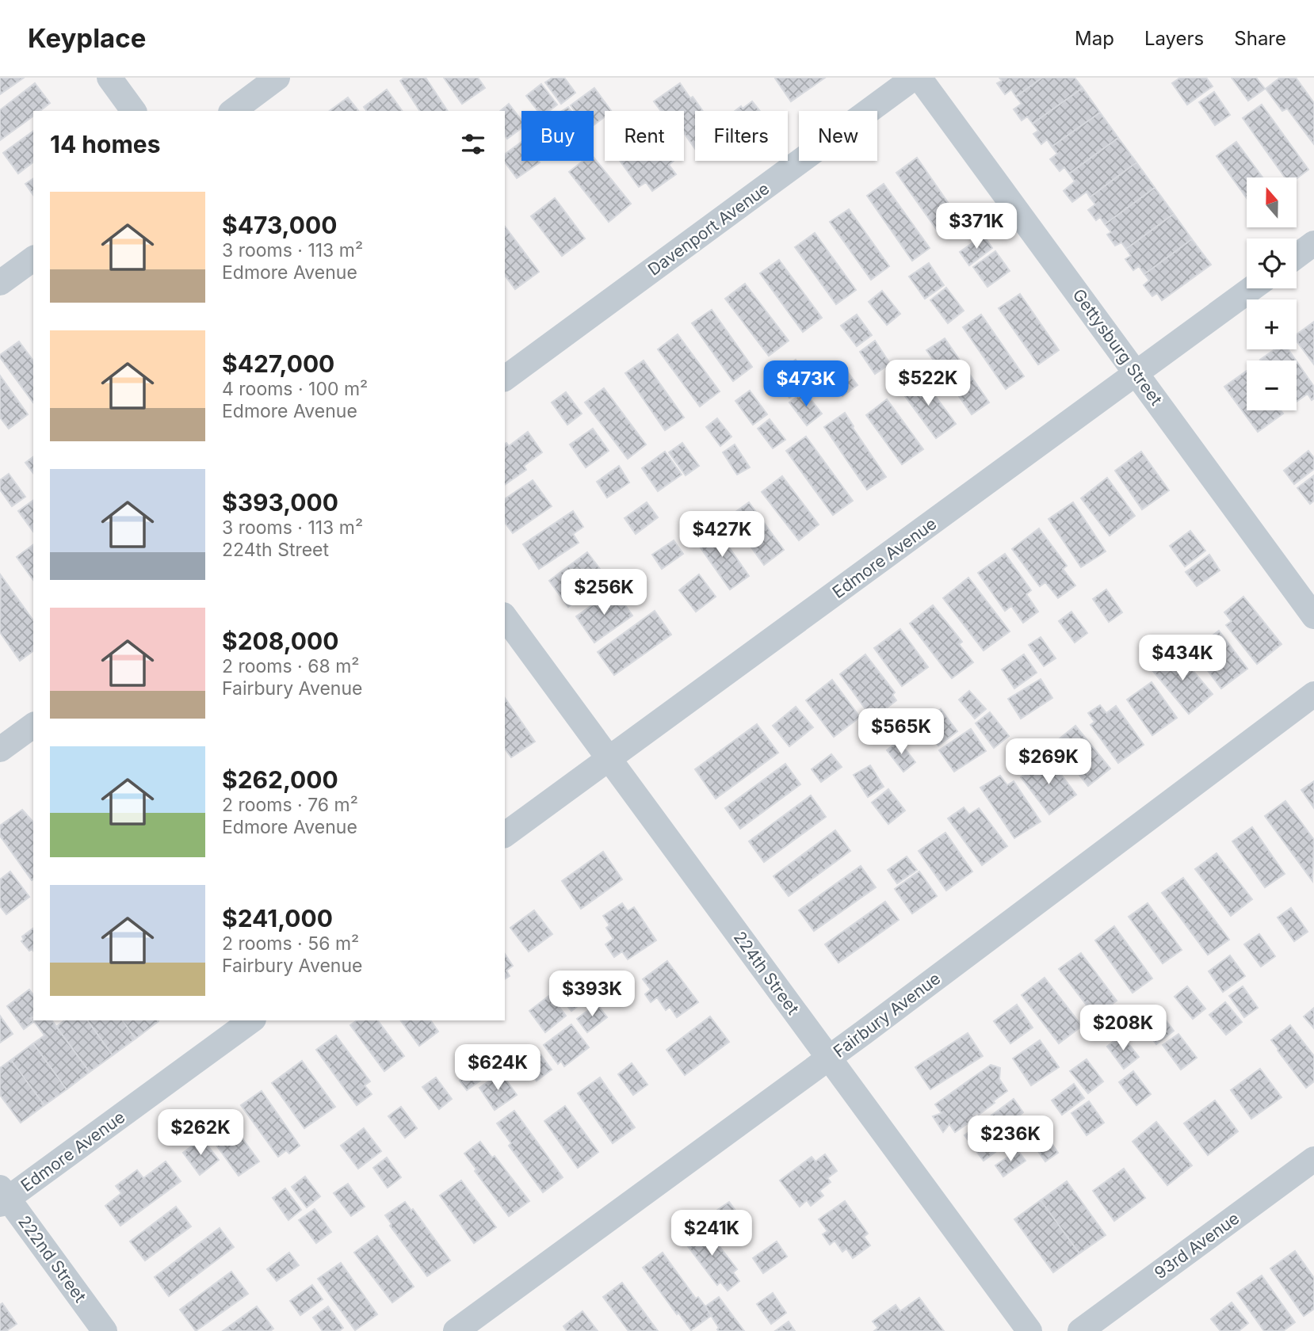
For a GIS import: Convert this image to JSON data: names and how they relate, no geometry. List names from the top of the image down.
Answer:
{
  "streets": {
    "street": [
      "Davenport Avenue",
      "Gettysburg Street",
      "Edmore Avenue",
      "224th Street",
      "Fairbury Avenue",
      "93rd Avenue",
      "222nd Street"
    ]
  },
  "crossings": [
    ["Gettysburg Street", "Edmore Avenue"],
    ["Edmore Avenue", "224th Street"],
    ["Edmore Avenue", "222nd Street"],
    ["224th Street", "Fairbury Avenue"]
  ],
  "north": "top",
  "page": {
    "header": "Keyplace",
    "nav": ["Map", "Layers", "Share"],
    "chip": [
      "Buy",
      "Rent",
      "Filters",
      "New"
    ],
    "heading": "14 homes",
    "map_buttons": ["+", "−"],
    "list": [
      {
        "name": "$473,000",
        "note": "3 rooms · 113 m² · Edmore Avenue"
      },
      {
        "name": "$427,000",
        "note": "4 rooms · 100 m² · Edmore Avenue"
      },
      {
        "name": "$393,000",
        "note": "3 rooms · 113 m² · 224th Street"
      },
      {
        "name": "$208,000",
        "note": "2 rooms · 68 m² · Fairbury Avenue"
      },
      {
        "name": "$262,000",
        "note": "2 rooms · 76 m² · Edmore Avenue"
      },
      {
        "name": "$241,000",
        "note": "2 rooms · 56 m² · Fairbury Avenue"
      }
    ],
    "price": [
      "$371K",
      "$522K",
      "$473K",
      "$427K",
      "$256K",
      "$434K",
      "$565K",
      "$269K",
      "$393K",
      "$208K",
      "$624K",
      "$262K",
      "$236K",
      "$241K"
    ]
  }
}
